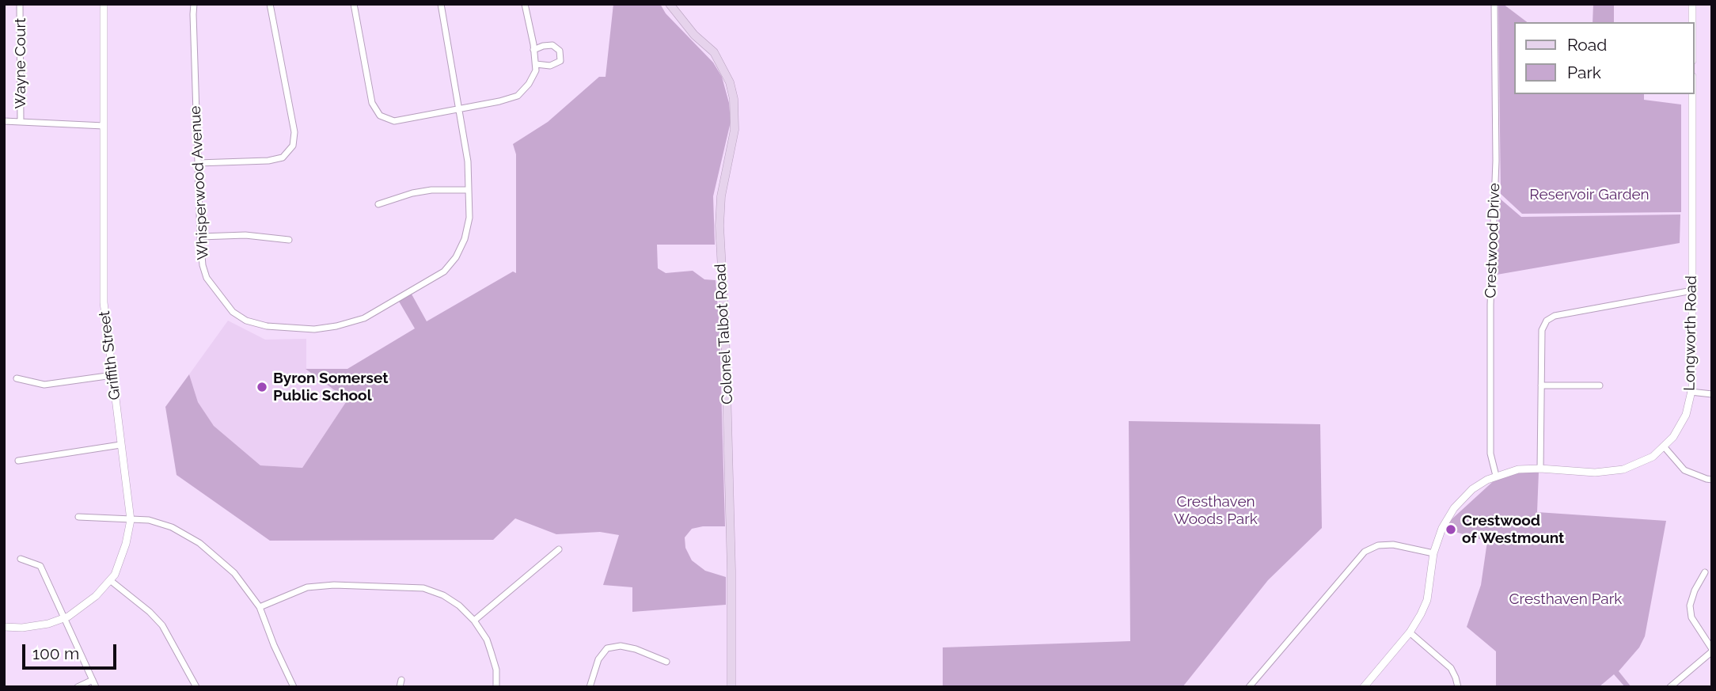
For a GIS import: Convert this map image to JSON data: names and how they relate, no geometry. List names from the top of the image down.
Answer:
{
  "streets": {
    "main road": ["Colonel Talbot Road"],
    "street": [
      "Wayne Court",
      "Whisperwood Avenue",
      "Crestwood Drive",
      "Longworth Road",
      "Griffith Street"
    ]
  },
  "crossings": [
    ["Crestwood Drive", "Longworth Road"]
  ],
  "parks": ["Reservoir Garden", "Cresthaven Woods Park", "Cresthaven Park"],
  "places": ["Byron Somerset Public School", "Crestwood of Westmount"],
  "legend": ["Road", "Park"],
  "scale_bar": "100 m"
}
